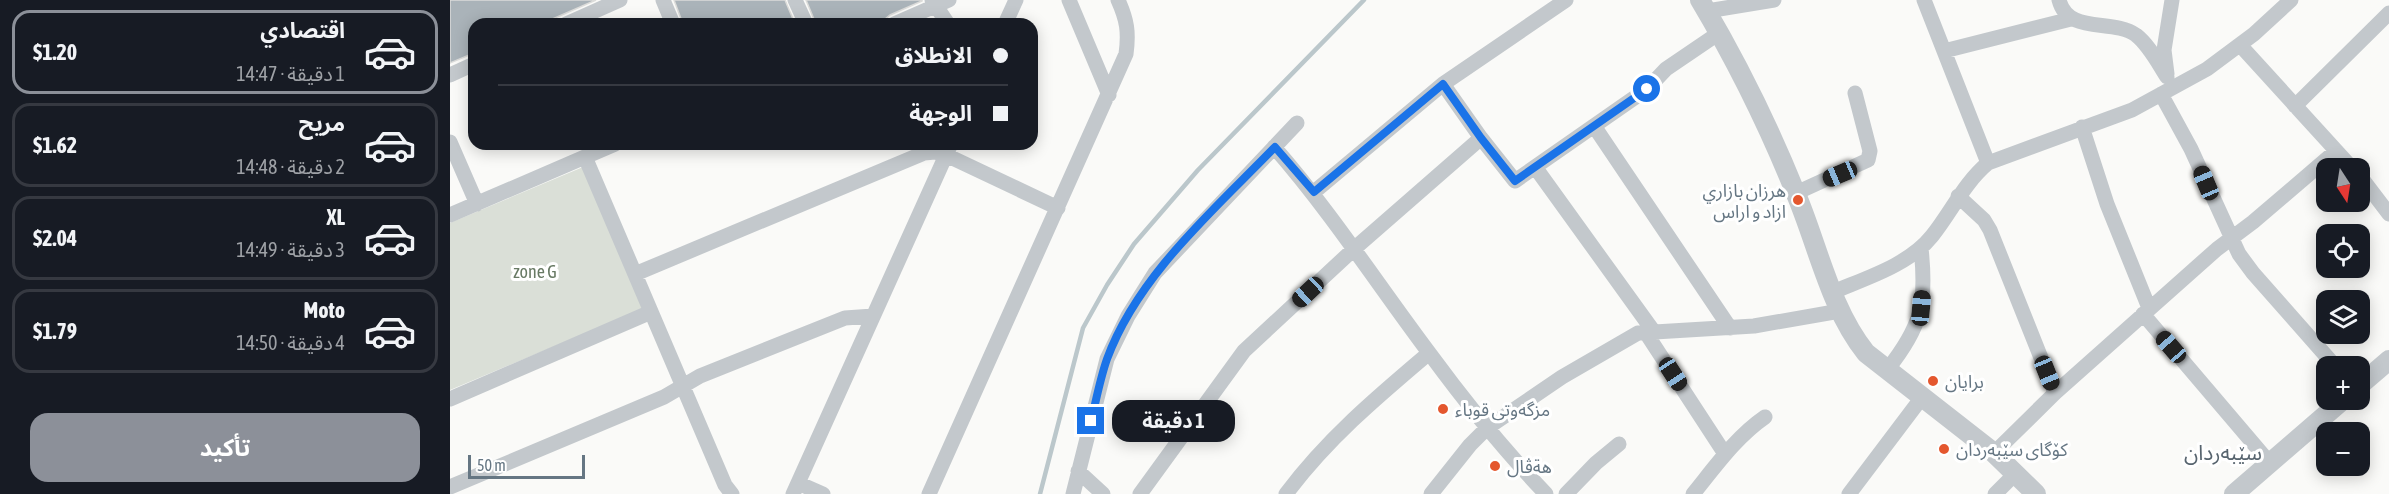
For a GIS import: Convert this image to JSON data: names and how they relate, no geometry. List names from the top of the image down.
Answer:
{
  "districts": ["سێبەردان"],
  "parks": ["zone G"],
  "places": [
    "هرزان بازاري ازاد و اراس",
    "برايان",
    "مزگەوتی قوباء",
    "کۆگای سێبەردان",
    "هةڤال"
  ],
  "scale_bar": "50 m",
  "north": "bottom",
  "page": {
    "list": [
      {
        "name": "اقتصادي",
        "note": "1 دقيقة · 14:47",
        "value": "$1.20"
      },
      {
        "name": "مريح",
        "note": "2 دقيقة · 14:48",
        "value": "$1.62"
      },
      {
        "name": "XL",
        "note": "3 دقيقة · 14:49",
        "value": "$2.04"
      },
      {
        "name": "Moto",
        "note": "4 دقيقة · 14:50",
        "value": "$1.79"
      }
    ],
    "banner": ["الانطلاق", "الوجهة"],
    "map_buttons": ["+", "−"],
    "bubble": "1 دقيقة",
    "buttons": "تأكيد",
    "scale": "50 m"
  }
}
